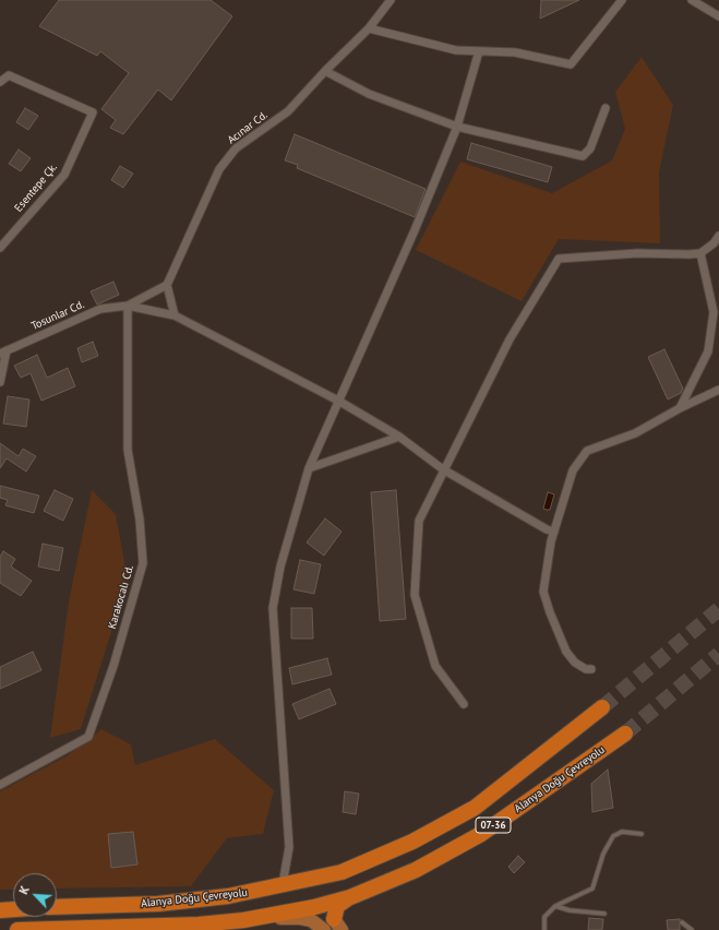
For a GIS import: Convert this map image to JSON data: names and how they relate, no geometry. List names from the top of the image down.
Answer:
{
  "streets": {
    "highway": ["Alanya Doğu Çevreyolu", "07-36"],
    "street": [
      "Acınar Cd.",
      "Esentepe Çk.",
      "Tosunlar Cd.",
      "Karakocalı Cd."
    ]
  },
  "crossings": [
    ["Tosunlar Cd.", "Karakocalı Cd."]
  ],
  "north": "top left"
}
